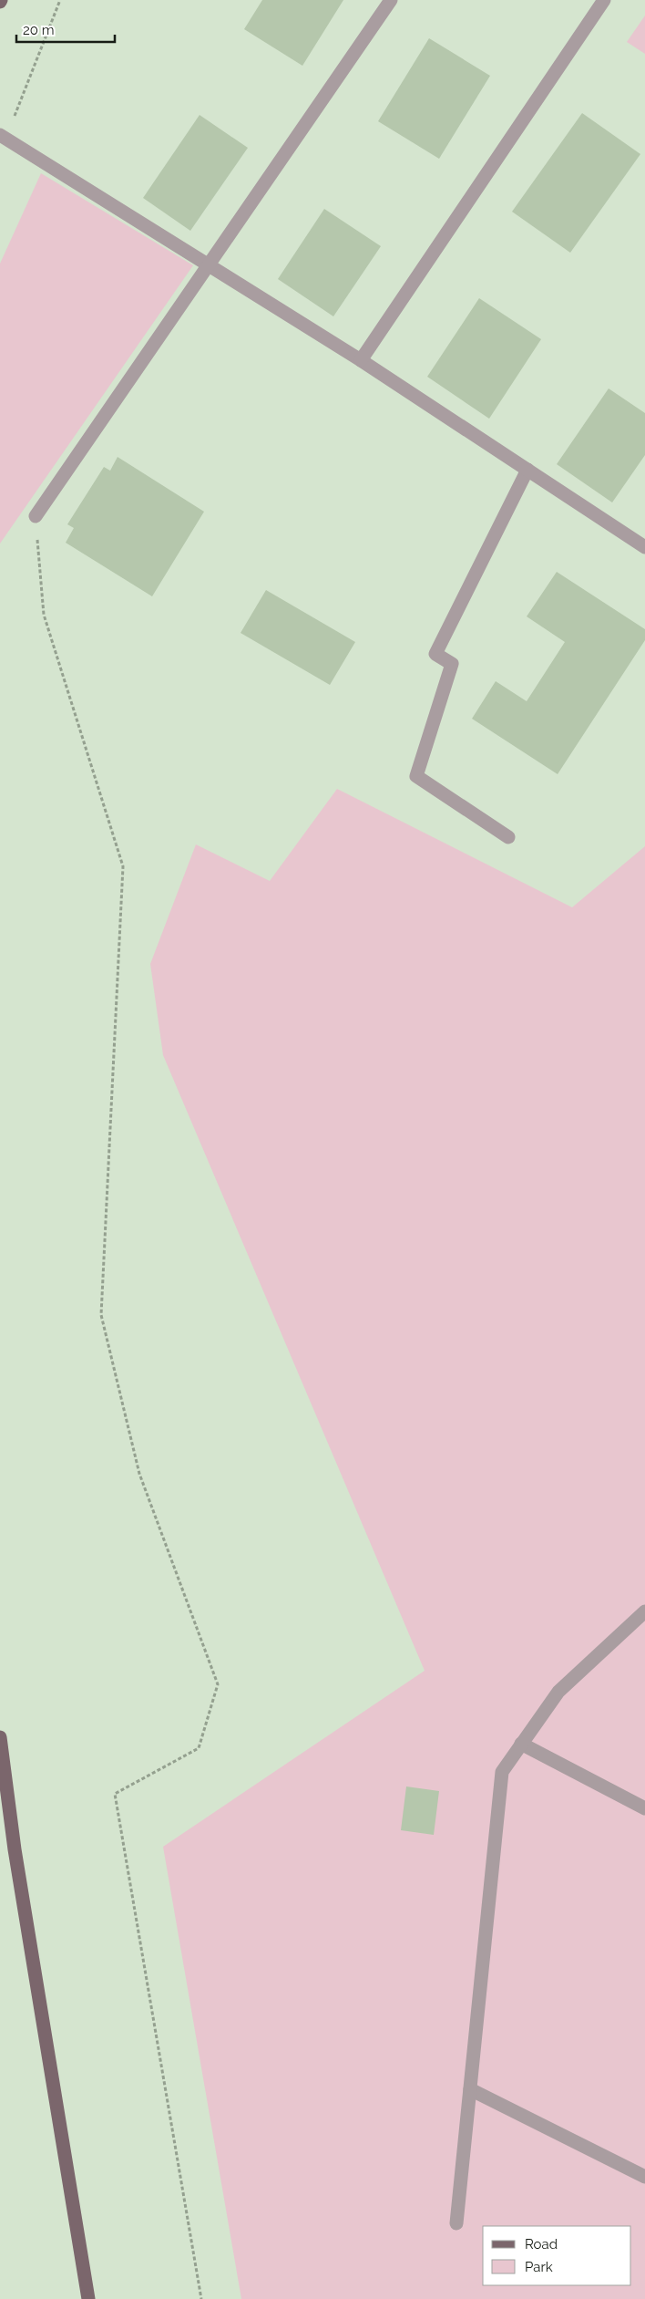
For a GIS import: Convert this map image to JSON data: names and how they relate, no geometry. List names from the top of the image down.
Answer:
{
  "legend": ["Road", "Park"],
  "scale_bar": "20 m"
}
